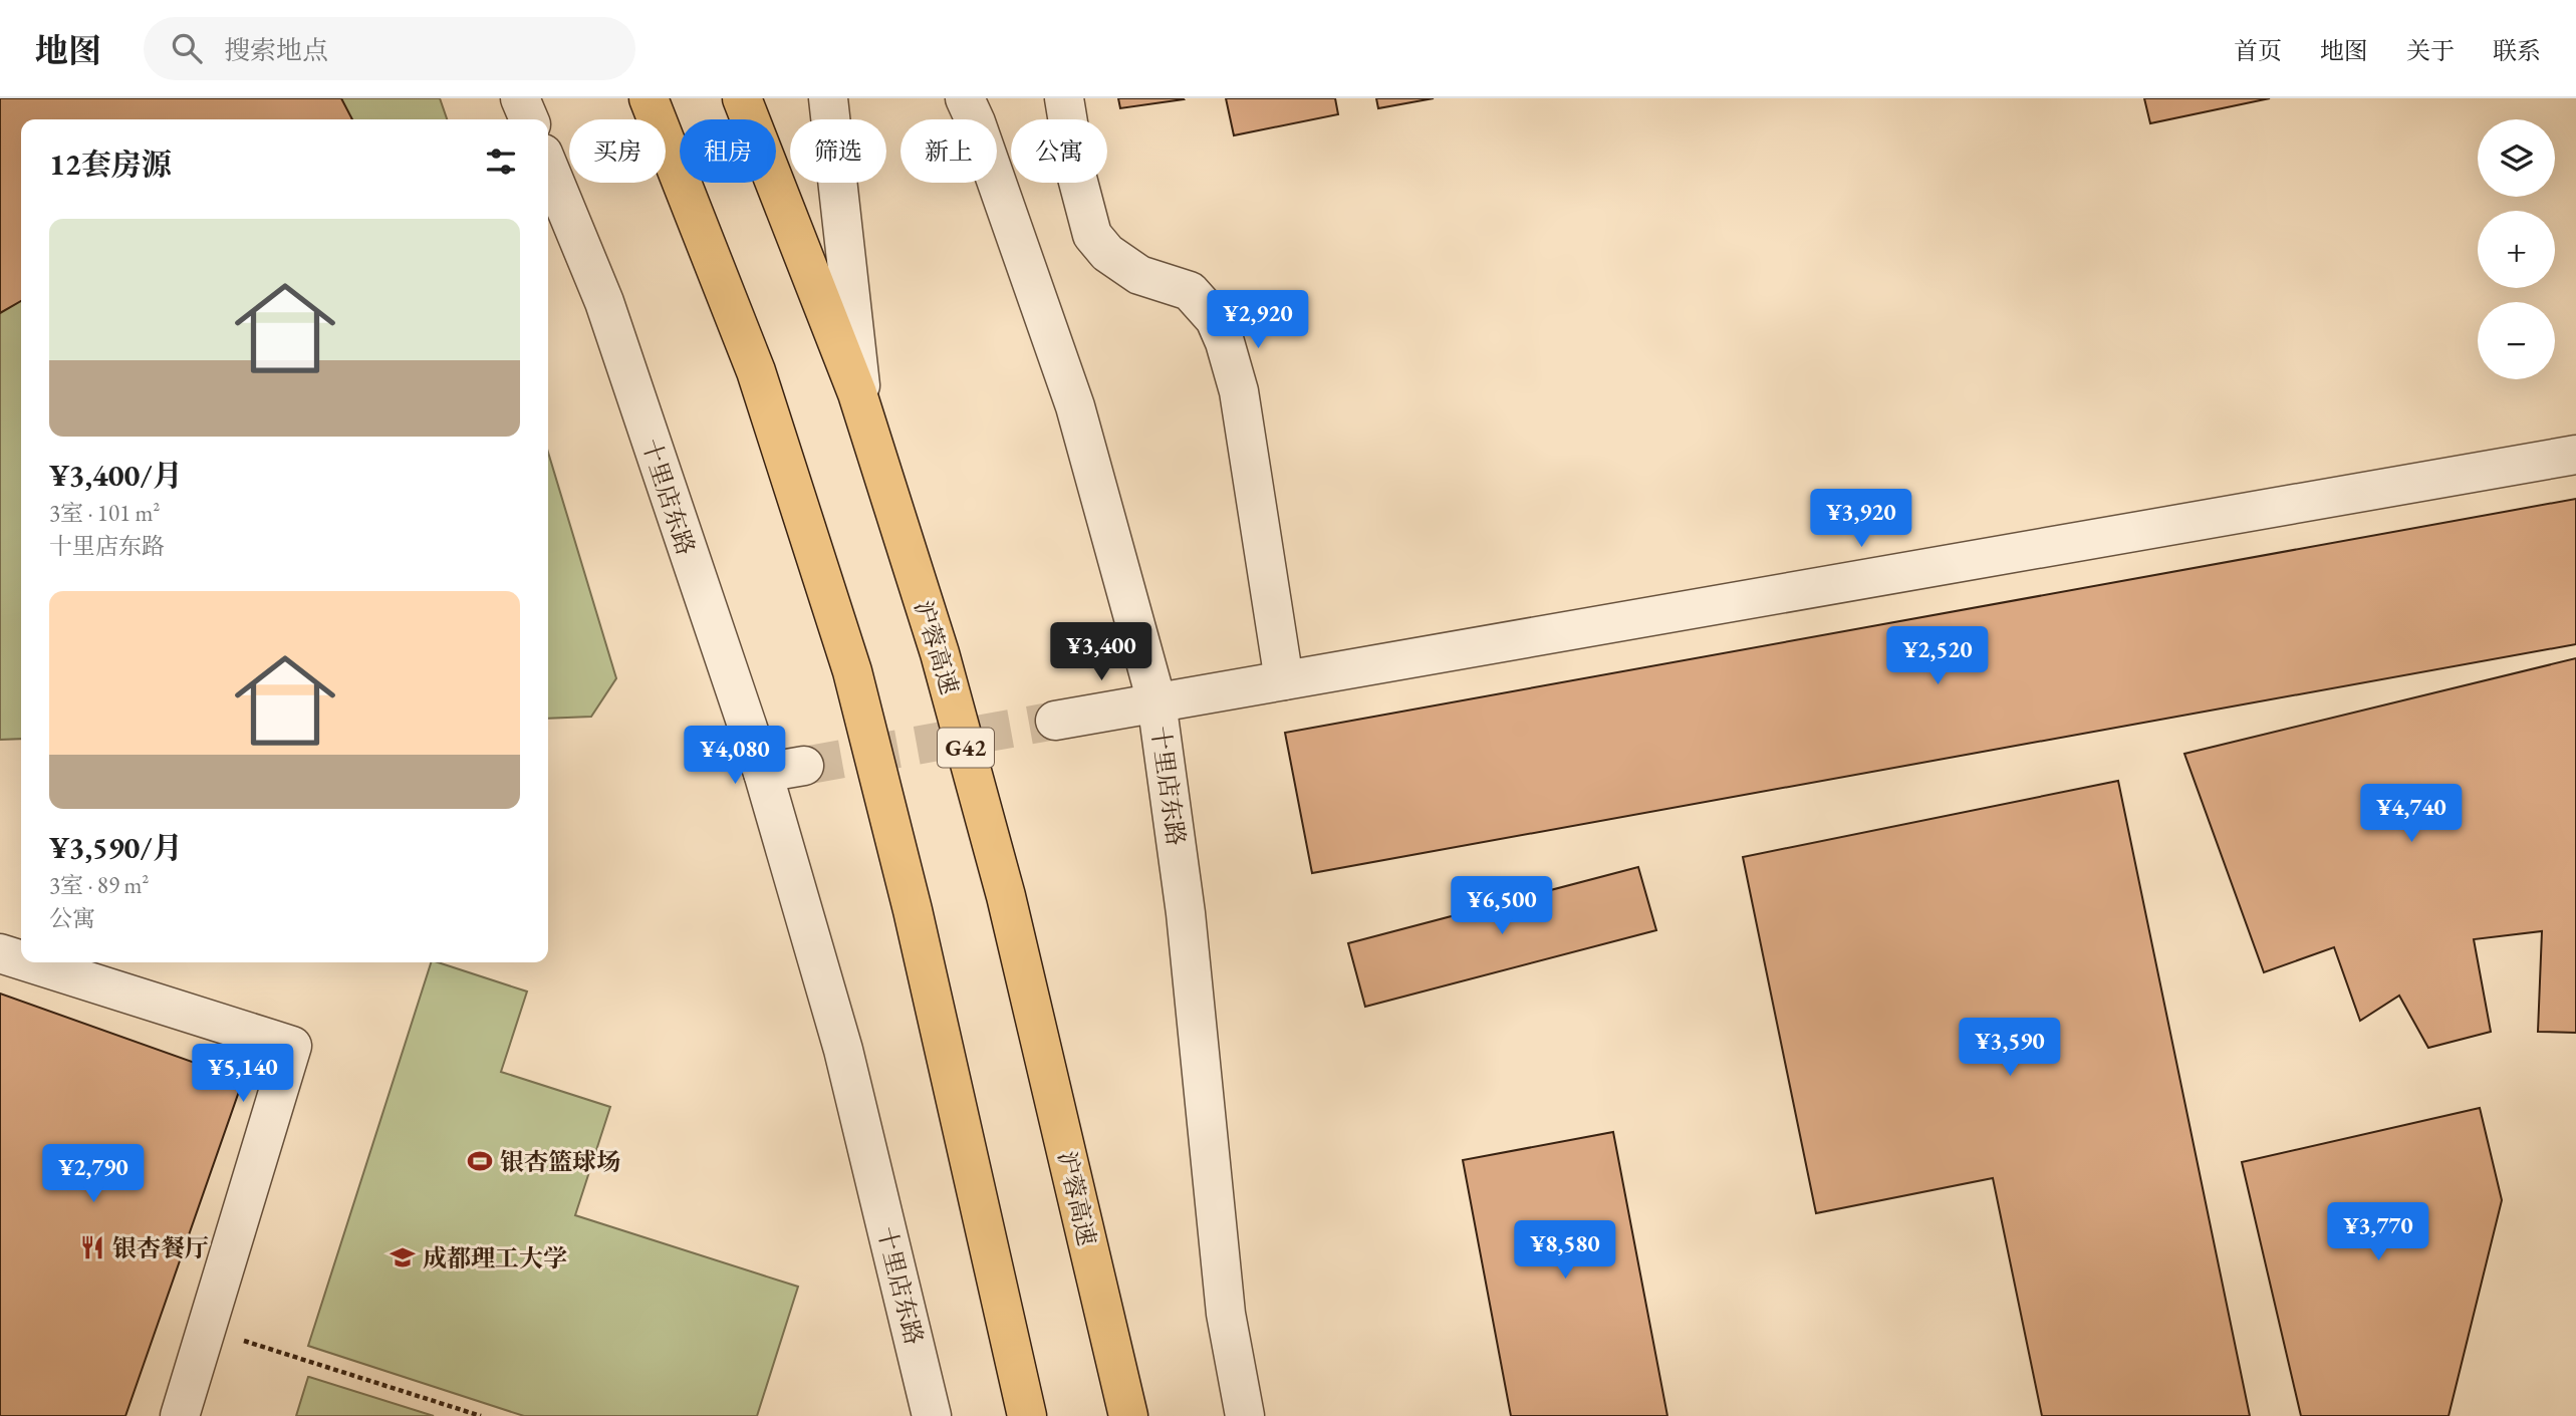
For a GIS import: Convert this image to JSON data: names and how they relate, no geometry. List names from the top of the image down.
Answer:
{
  "streets": {
    "highway": ["沪蓉高速", "G42"],
    "street": ["十里店东路"]
  },
  "places": {
    "sports": ["银杏篮球场"],
    "restaurant": ["银杏餐厅"],
    "school or university": ["成都理工大学"]
  },
  "page": {
    "header": "地图",
    "search": "搜索地点",
    "nav": [
      "首页",
      "地图",
      "关于",
      "联系"
    ],
    "map_buttons": ["+", "−"],
    "chip": [
      "买房",
      "租房",
      "筛选",
      "新上",
      "公寓"
    ],
    "heading": "12套房源",
    "list": [
      {
        "name": "¥3,400/月",
        "note": "3室 · 101 m² · 十里店东路"
      },
      {
        "name": "¥3,590/月",
        "note": "3室 · 89 m² · 公寓"
      }
    ],
    "price": [
      "¥2,920",
      "¥3,920",
      "¥3,400",
      "¥2,520",
      "¥4,080",
      "¥4,740",
      "¥6,500",
      "¥3,590",
      "¥5,140",
      "¥2,790",
      "¥3,770",
      "¥8,580"
    ]
  }
}
